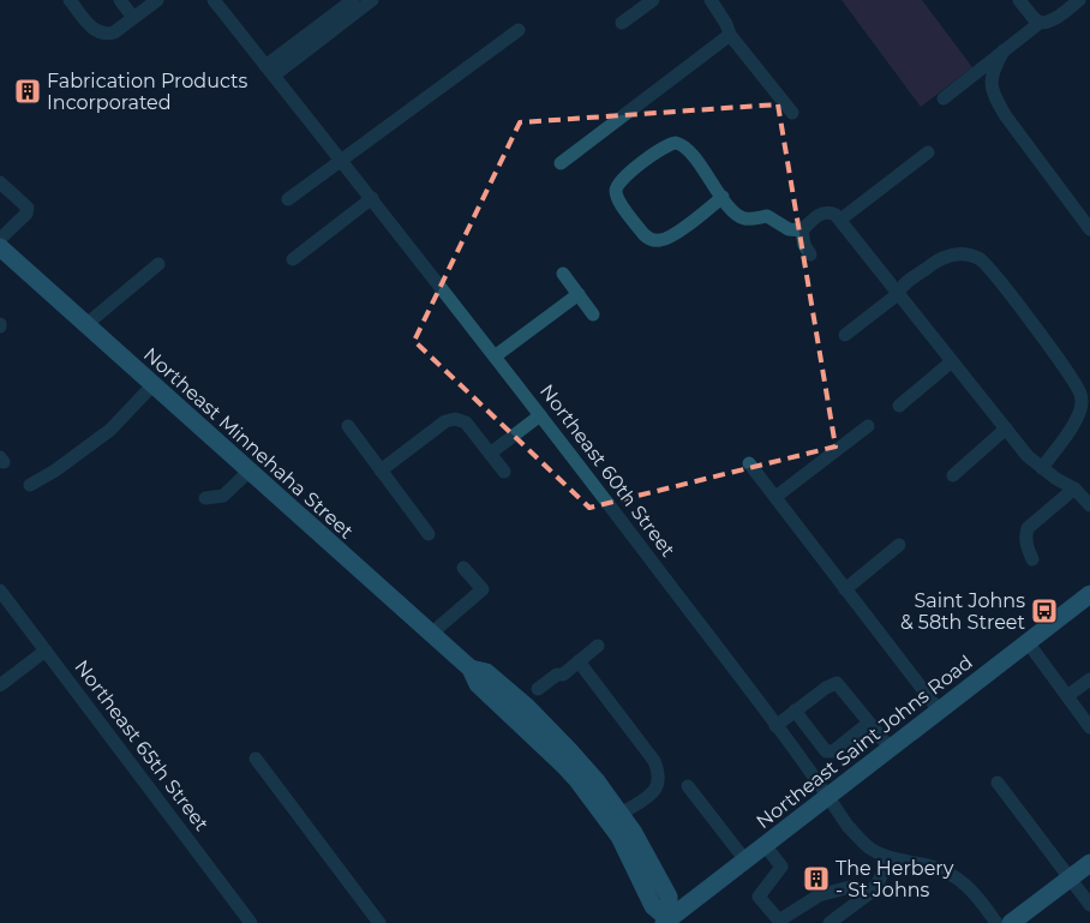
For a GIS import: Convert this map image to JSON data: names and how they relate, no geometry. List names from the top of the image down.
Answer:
{
  "streets": {
    "main road": ["Northeast Minnehaha Street", "Northeast Saint Johns Road"],
    "street": ["Northeast 60th Street", "Northeast 65th Street"]
  },
  "crossings": [
    ["Northeast Minnehaha Street", "Northeast Saint Johns Road"],
    ["Northeast 60th Street", "Northeast Saint Johns Road"]
  ],
  "places": {
    "building": ["Fabrication Products Incorporated", "The Herbery - St Johns"],
    "bus stop": ["Saint Johns & 58th Street"]
  }
}
